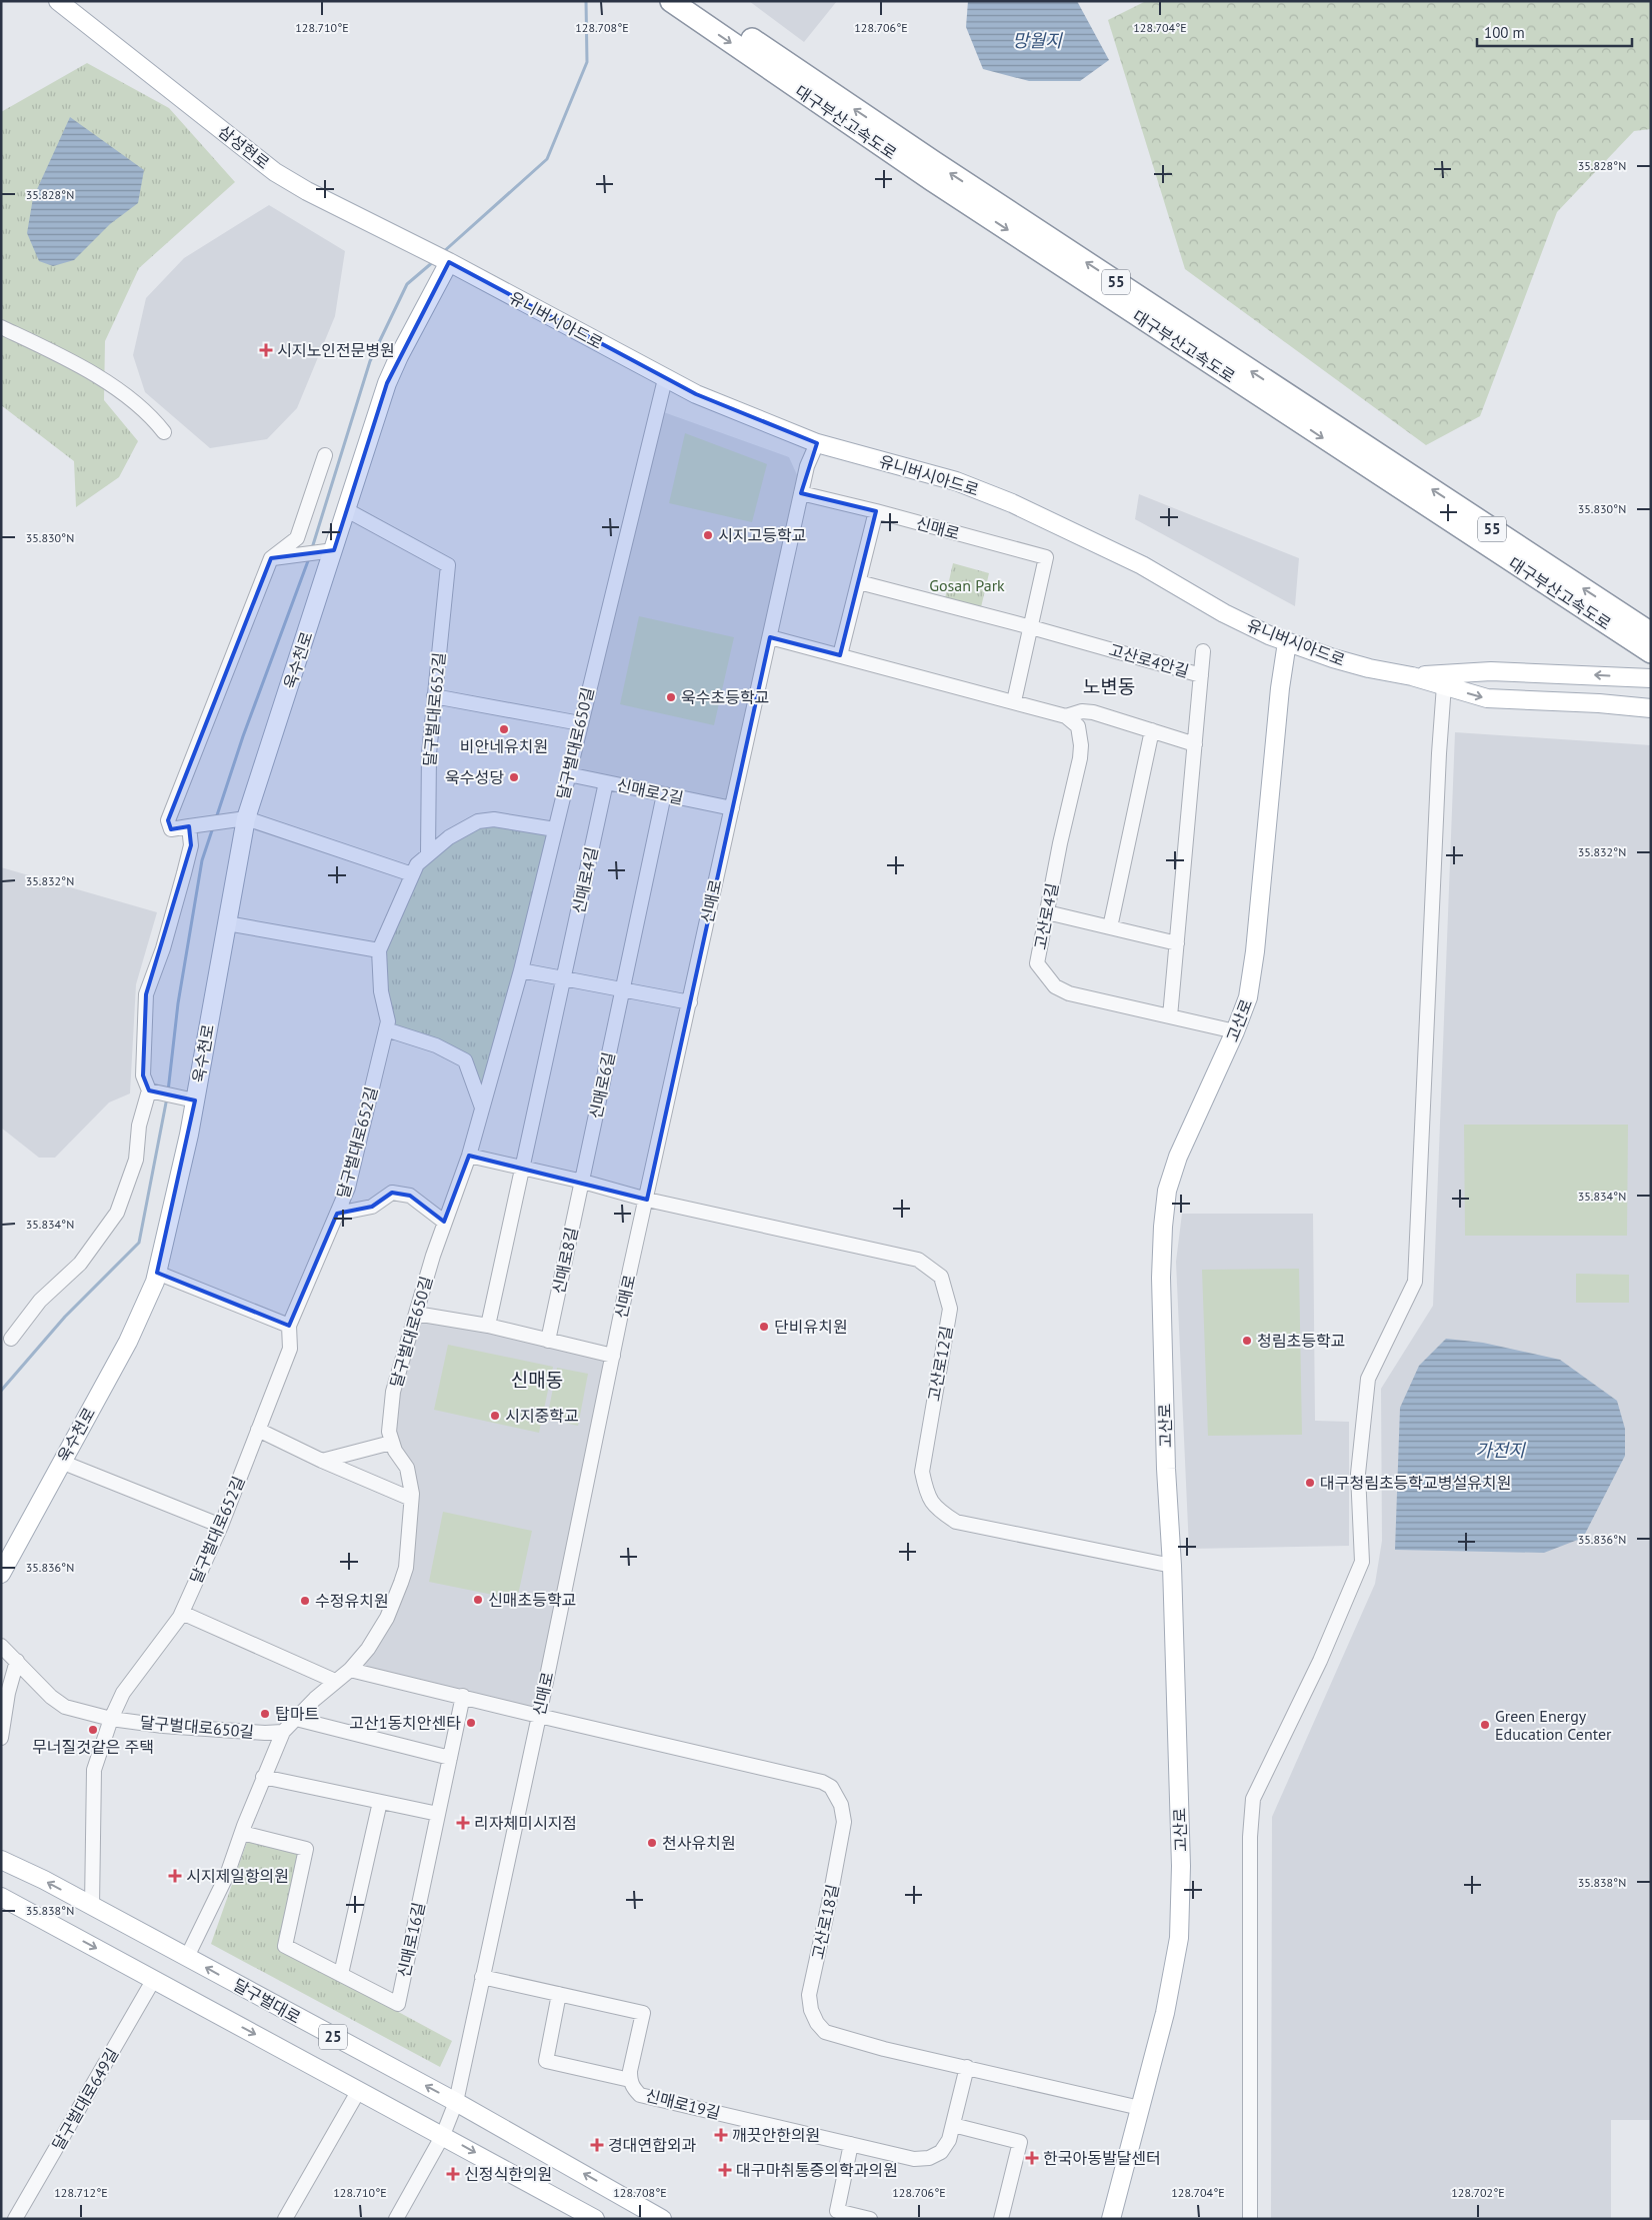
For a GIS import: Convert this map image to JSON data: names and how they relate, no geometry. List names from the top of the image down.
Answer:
{
  "streets": {
    "highway": ["대구부산고속도로", "55"],
    "main road": [
      "삼성현로",
      "유니버시아드로",
      "욱수천로",
      "고산로",
      "달구벌대로",
      "25"
    ],
    "street": [
      "신매로",
      "고산로4안길",
      "달구벌대로652길",
      "달구벌대로650길",
      "신매로2길",
      "신매로4길",
      "고산로4길",
      "신매로6길",
      "신매로8길",
      "고산로12길",
      "고산로18길",
      "신매로16길",
      "달구벌대로649길",
      "신매로19길"
    ]
  },
  "crossings": [
    ["삼성현로", "유니버시아드로"],
    ["삼성현로", "욱수천로"],
    ["유니버시아드로", "신매로"],
    ["유니버시아드로", "욱수천로"],
    ["유니버시아드로", "달구벌대로650길"],
    ["유니버시아드로", "고산로"],
    ["신매로", "고산로4안길"],
    ["신매로", "신매로2길"],
    ["신매로", "고산로12길"],
    ["신매로", "고산로18길"],
    ["신매로", "달구벌대로"],
    ["신매로", "25"],
    ["신매로", "신매로19길"],
    ["욱수천로", "달구벌대로652길"],
    ["고산로4안길", "고산로4길"],
    ["달구벌대로652길", "달구벌대로650길"],
    ["달구벌대로652길", "달구벌대로"],
    ["달구벌대로650길", "신매로2길"],
    ["달구벌대로650길", "신매로16길"],
    ["달구벌대로650길", "달구벌대로"],
    ["신매로2길", "신매로4길"],
    ["고산로4길", "고산로"],
    ["고산로", "고산로12길"],
    ["고산로", "고산로18길"],
    ["신매로6길", "신매로8길"],
    ["고산로18길", "신매로19길"],
    ["25", "달구벌대로649길"]
  ],
  "districts": ["노변동", "신매동"],
  "water": ["망월지", "가전지"],
  "parks": ["Gosan Park"],
  "places": {
    "health": [
      "시지노인전문병원",
      "리자체미시지점",
      "시지제일항의원",
      "깨끗안한의원",
      "경대연합외과",
      "한국아동발달센터",
      "대구마취통증의학과의원",
      "신정식한의원"
    ],
    "other": [
      "시지고등학교",
      "욱수초등학교",
      "비안네유치원",
      "욱수성당",
      "단비유치원",
      "청림초등학교",
      "시지중학교",
      "대구청림초등학교병설유치원",
      "신매초등학교",
      "수정유치원",
      "탑마트",
      "고산1동치안센타",
      "Green Energy Education Center",
      "무너질것같은 주택",
      "천사유치원"
    ]
  },
  "scale_bar": "100 m",
  "coordinates": [
    "128.710°E",
    "128.708°E",
    "128.706°E",
    "128.704°E",
    "35.828°N",
    "35.830°N",
    "35.832°N",
    "35.834°N",
    "35.836°N",
    "35.838°N",
    "128.712°E",
    "128.702°E"
  ]
}
